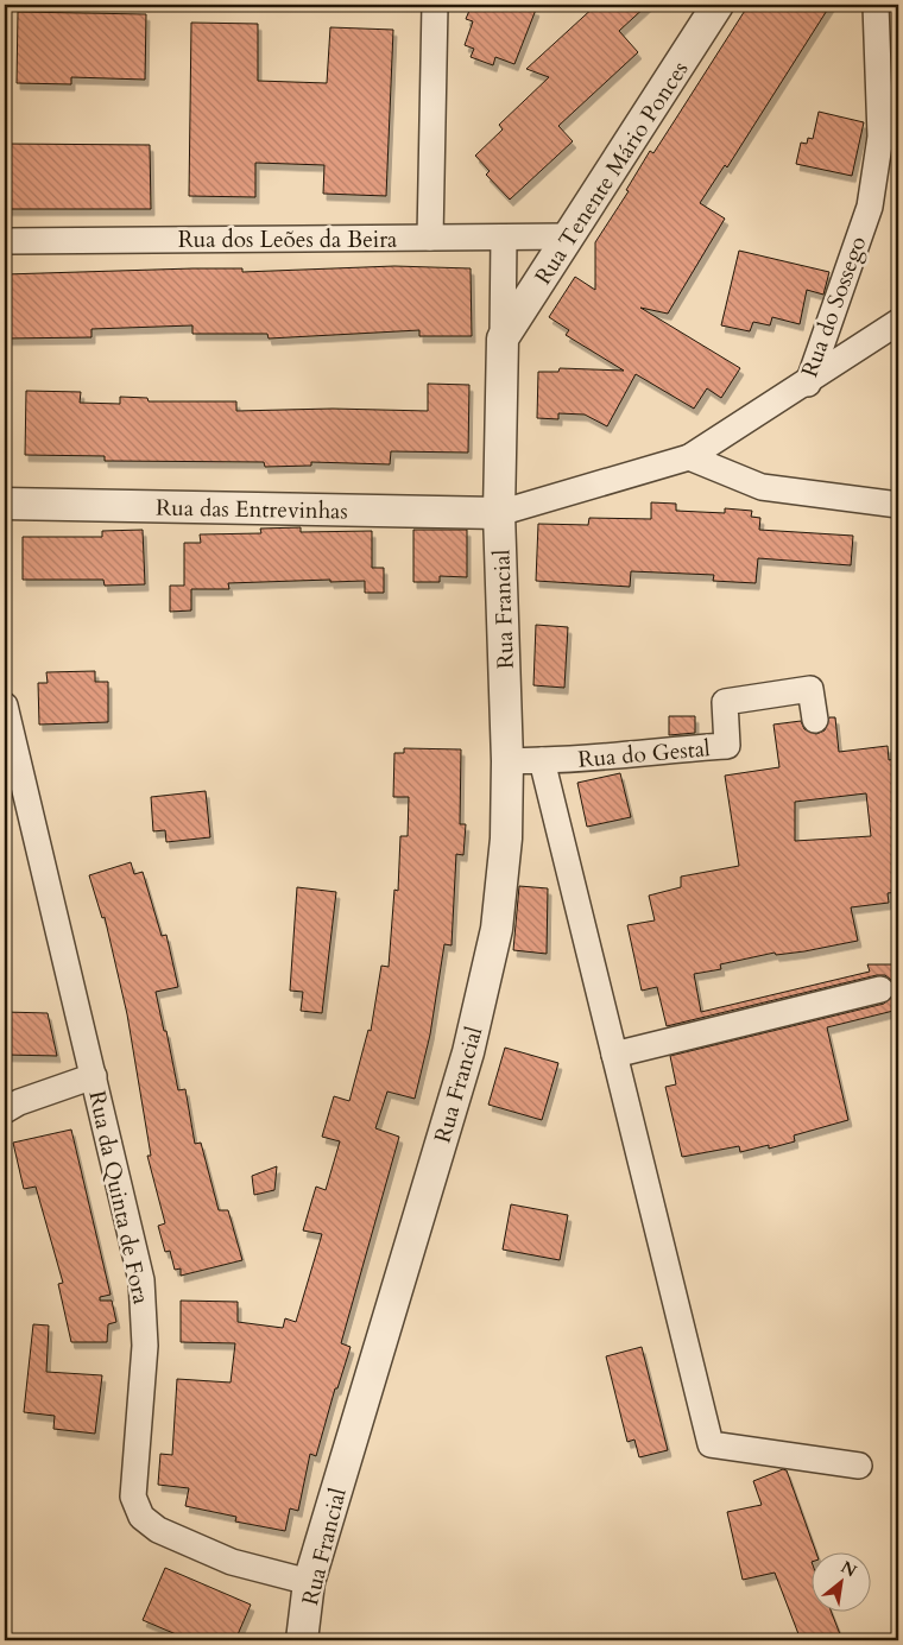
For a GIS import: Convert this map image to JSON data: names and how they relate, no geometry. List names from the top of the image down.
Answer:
{
  "streets": {
    "street": [
      "Rua Tenente Mário Ponces",
      "Rua dos Leões da Beira",
      "Rua do Sossego",
      "Rua das Entrevinhas",
      "Rua Francial",
      "Rua do Gestal",
      "Rua da Quinta de Fora"
    ]
  },
  "crossings": [
    ["Rua Tenente Mário Ponces", "Rua dos Leões da Beira"],
    ["Rua Tenente Mário Ponces", "Rua do Sossego"],
    ["Rua Tenente Mário Ponces", "Rua das Entrevinhas"],
    ["Rua Tenente Mário Ponces", "Rua Francial"],
    ["Rua do Sossego", "Rua das Entrevinhas"],
    ["Rua do Sossego", "Rua Francial"],
    ["Rua das Entrevinhas", "Rua Francial"],
    ["Rua Francial", "Rua da Quinta de Fora"]
  ],
  "north": "top right"
}
